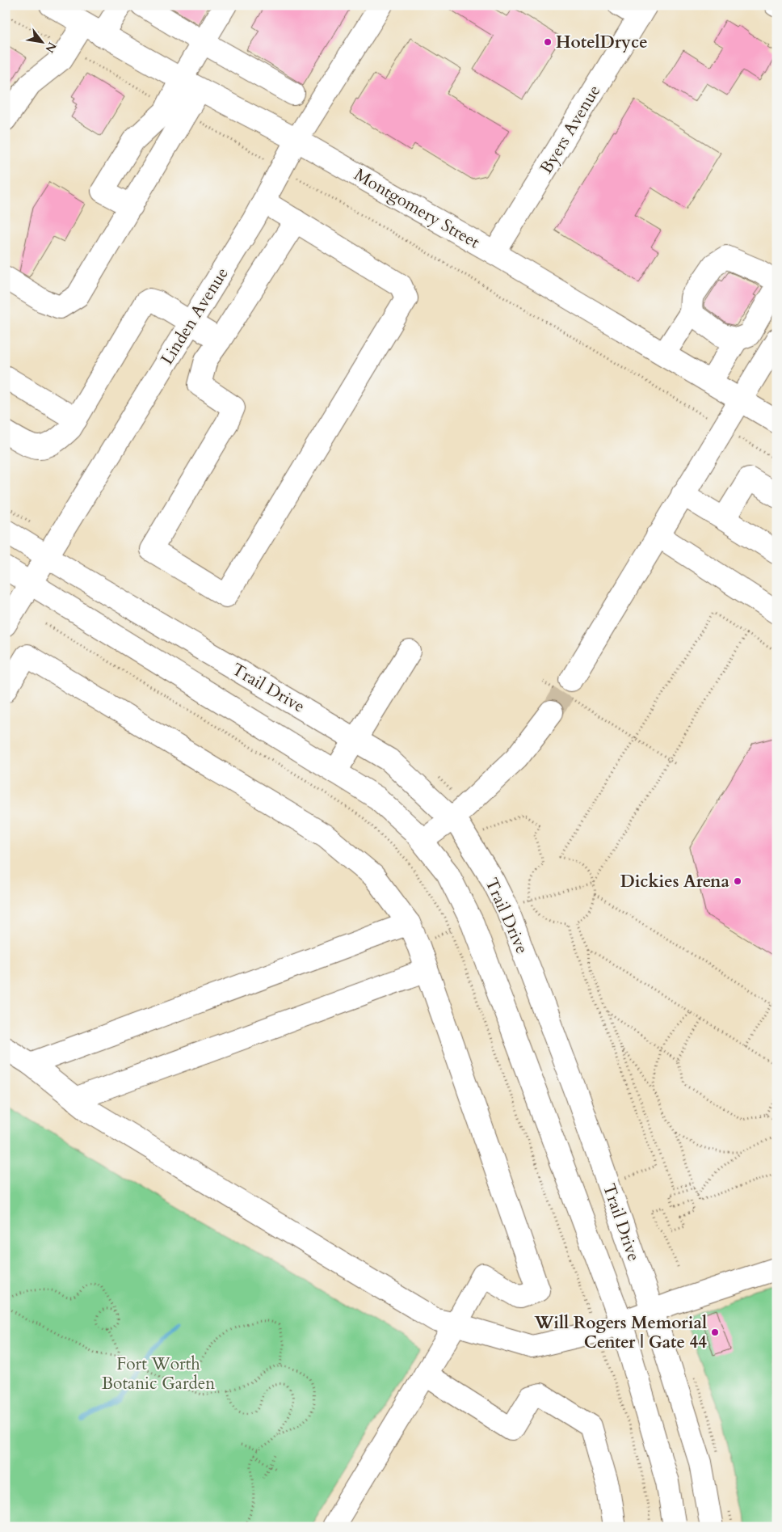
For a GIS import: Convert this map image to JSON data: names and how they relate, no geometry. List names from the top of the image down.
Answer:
{
  "streets": {
    "street": [
      "Byers Avenue",
      "Montgomery Street",
      "Linden Avenue",
      "Trail Drive"
    ]
  },
  "crossings": [
    ["Byers Avenue", "Montgomery Street"],
    ["Montgomery Street", "Linden Avenue"],
    ["Linden Avenue", "Trail Drive"]
  ],
  "parks": ["Fort Worth Botanic Garden"],
  "places": ["HotelDryce", "Dickies Arena", "Will Rogers Memorial Center | Gate 44"],
  "north": "bottom right"
}
